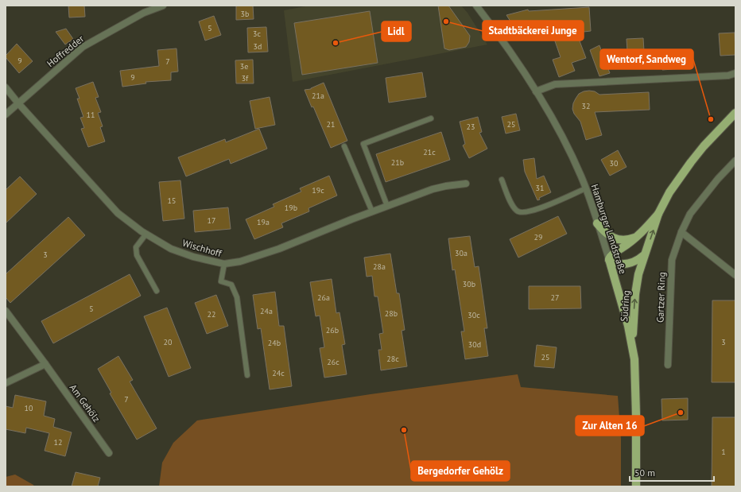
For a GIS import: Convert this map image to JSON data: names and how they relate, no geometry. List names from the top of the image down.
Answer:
{
  "streets": {
    "main road": ["Hamburger Landstraße", "Südring"],
    "street": [
      "Hoffredder",
      "Wischhoff",
      "Gartzer Ring",
      "Am Gehölz"
    ]
  },
  "crossings": [
    ["Hoffredder", "Wischhoff"],
    ["Hamburger Landstraße", "Südring"]
  ],
  "one_way": ["Südring"],
  "places": [
    "Stadtbäckerei Junge",
    "Lidl",
    "Wentorf, Sandweg",
    "Zur Alten 16",
    "Bergedorfer Gehölz"
  ],
  "house_numbers": [
    "3b",
    "5",
    "3c",
    "3d",
    "9",
    "7",
    "3e",
    "9",
    "3f",
    "21a",
    "32",
    "11",
    "21",
    "25",
    "23",
    "21c",
    "21b",
    "30",
    "31",
    "19c",
    "15",
    "19b",
    "17",
    "19a",
    "29",
    "30a",
    "3",
    "28a",
    "30b",
    "26a",
    "27",
    "5",
    "24a",
    "28b",
    "22",
    "30c",
    "26b",
    "20",
    "3",
    "24b",
    "30d",
    "25",
    "28c",
    "26c",
    "24c",
    "7",
    "10",
    "12",
    "1"
  ],
  "scale_bar": "50 m"
}
